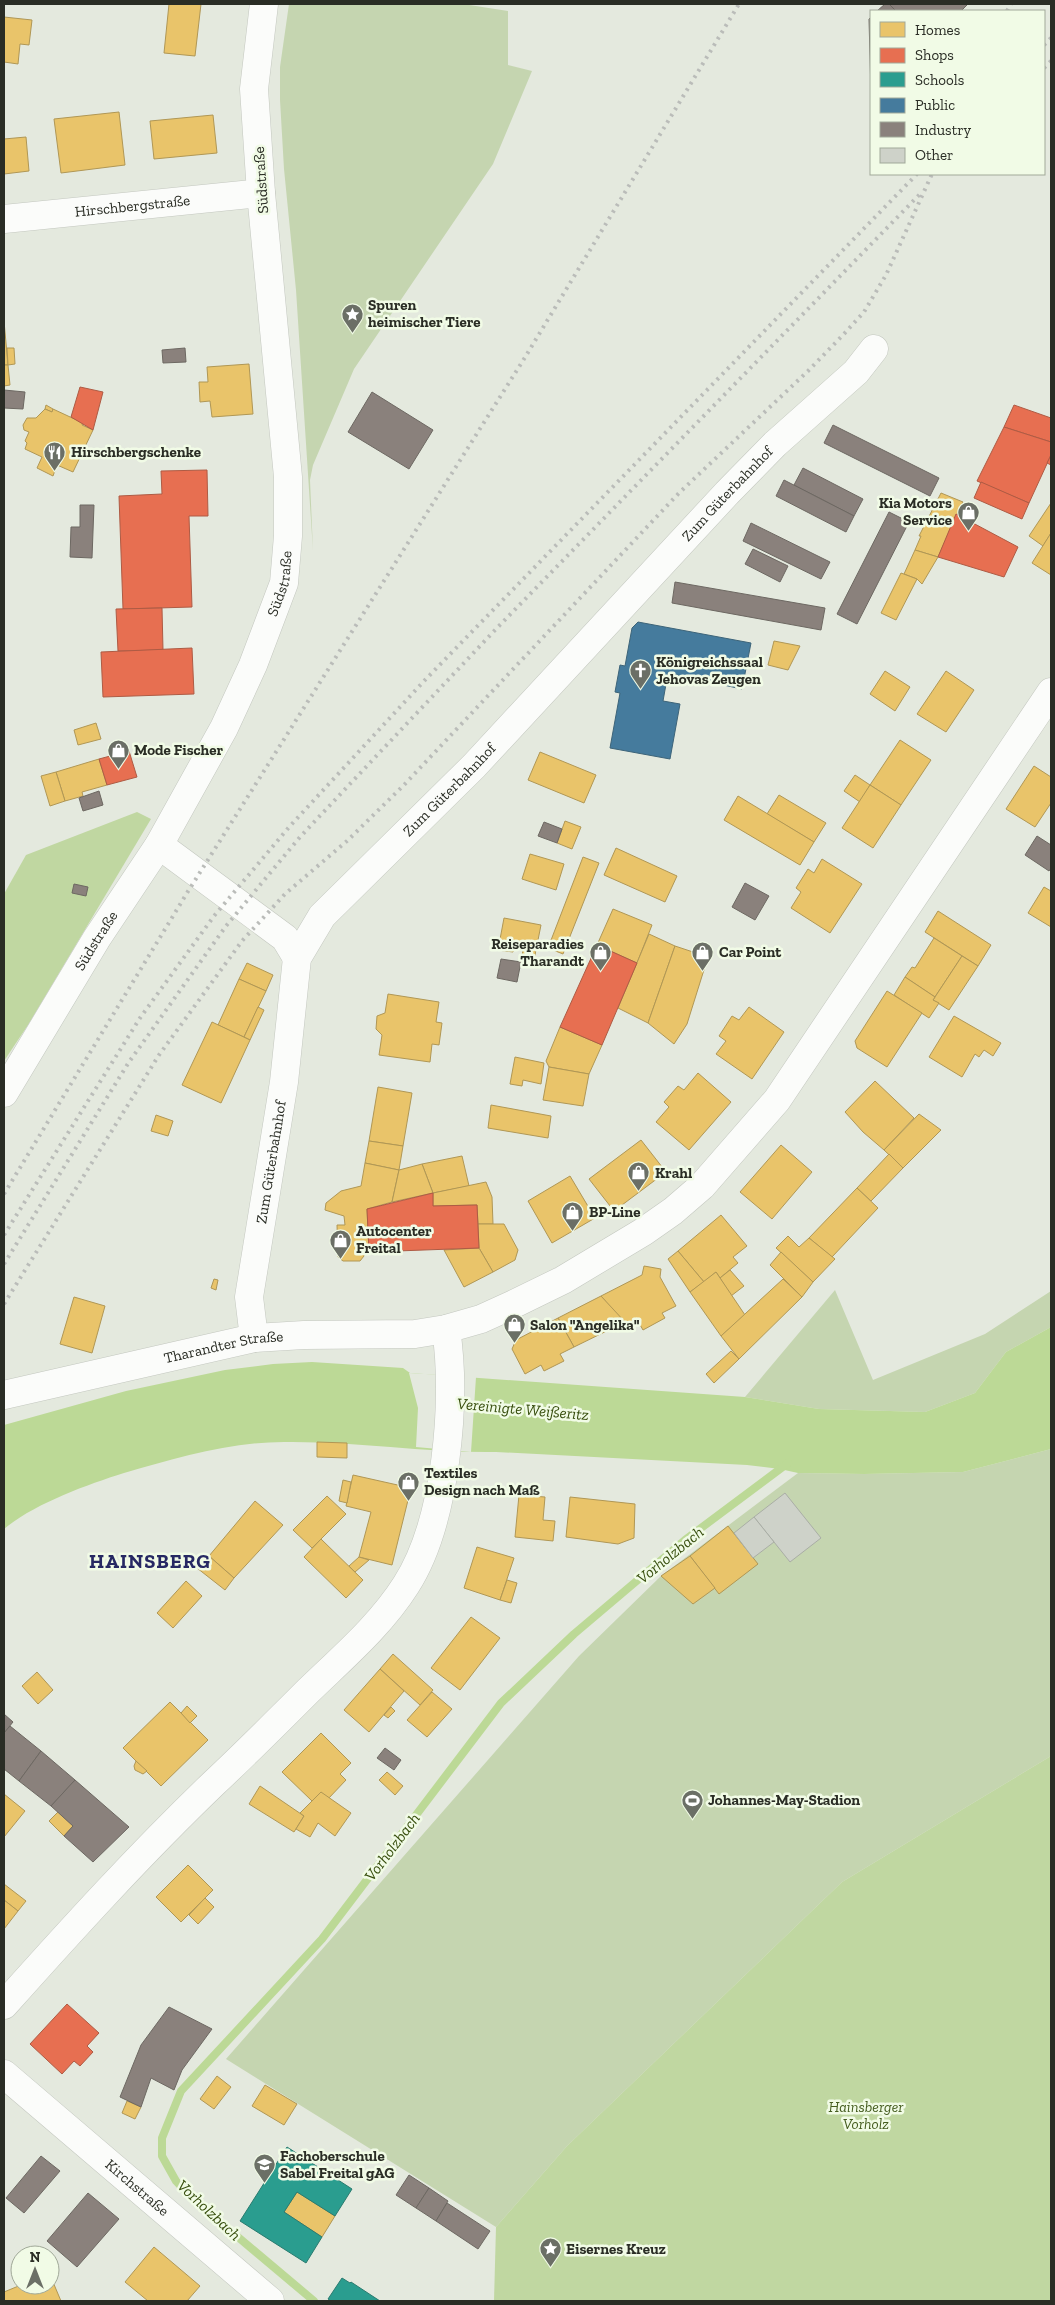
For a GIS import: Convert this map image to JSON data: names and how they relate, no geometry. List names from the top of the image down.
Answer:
{
  "streets": {
    "street": [
      "Südstraße",
      "Hirschbergstraße",
      "Zum Güterbahnhof",
      "Tharandter Straße",
      "Kirchstraße"
    ]
  },
  "crossings": [
    ["Südstraße", "Hirschbergstraße"],
    ["Zum Güterbahnhof", "Tharandter Straße"]
  ],
  "districts": ["HAINSBERG"],
  "water": ["Vereinigte Weißeritz", "Vorholzbach"],
  "parks": ["Hainsberger Vorholz"],
  "places": {
    "place": ["Spuren heimischer Tiere", "Eisernes Kreuz"],
    "restaurant": ["Hirschbergschenke"],
    "shop": [
      "Kia Motors Service",
      "Mode Fischer",
      "Car Point",
      "Reiseparadies Tharandt",
      "Krahl",
      "BP-Line",
      "Autocenter Freital",
      "Salon \"Angelika\"",
      "Textiles Design nach Maß"
    ],
    "church": ["Königreichssaal Jehovas Zeugen"],
    "sports": ["Johannes-May-Stadion"],
    "school or university": ["Fachoberschule Sabel Freital gAG"]
  },
  "legend": [
    "Homes",
    "Shops",
    "Schools",
    "Public",
    "Industry",
    "Other"
  ],
  "north": "top"
}
